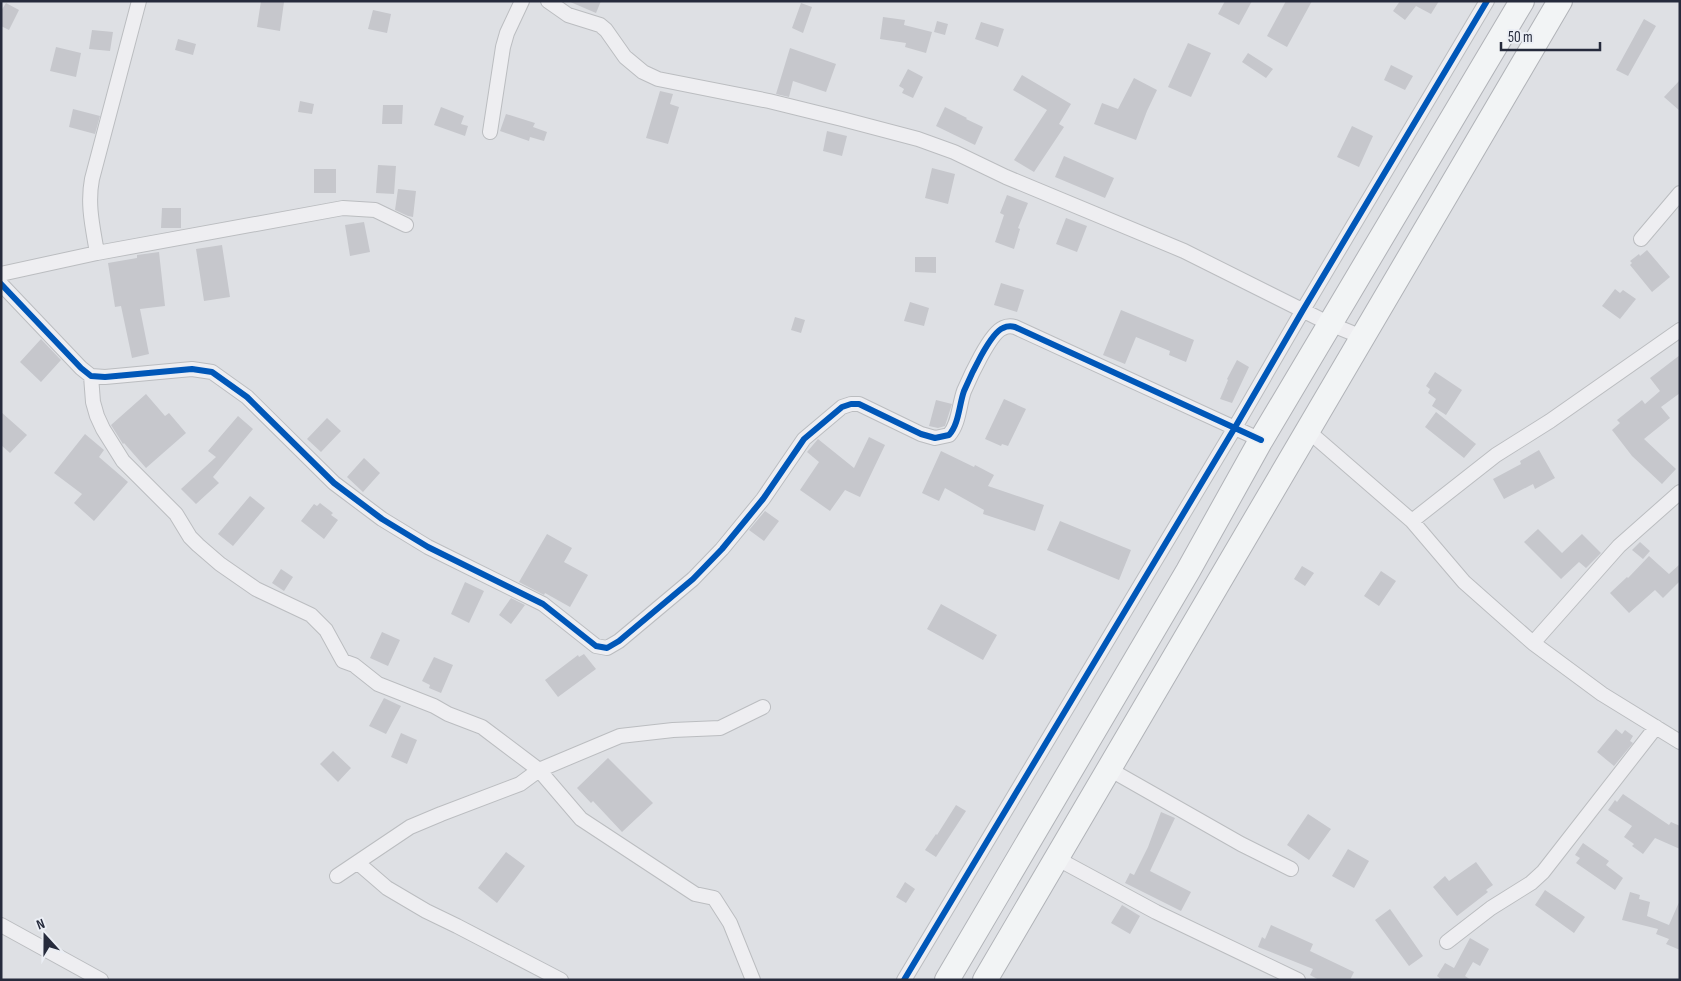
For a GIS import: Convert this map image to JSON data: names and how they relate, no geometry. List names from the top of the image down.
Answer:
{
  "scale_bar": "50 m",
  "north": "top"
}
